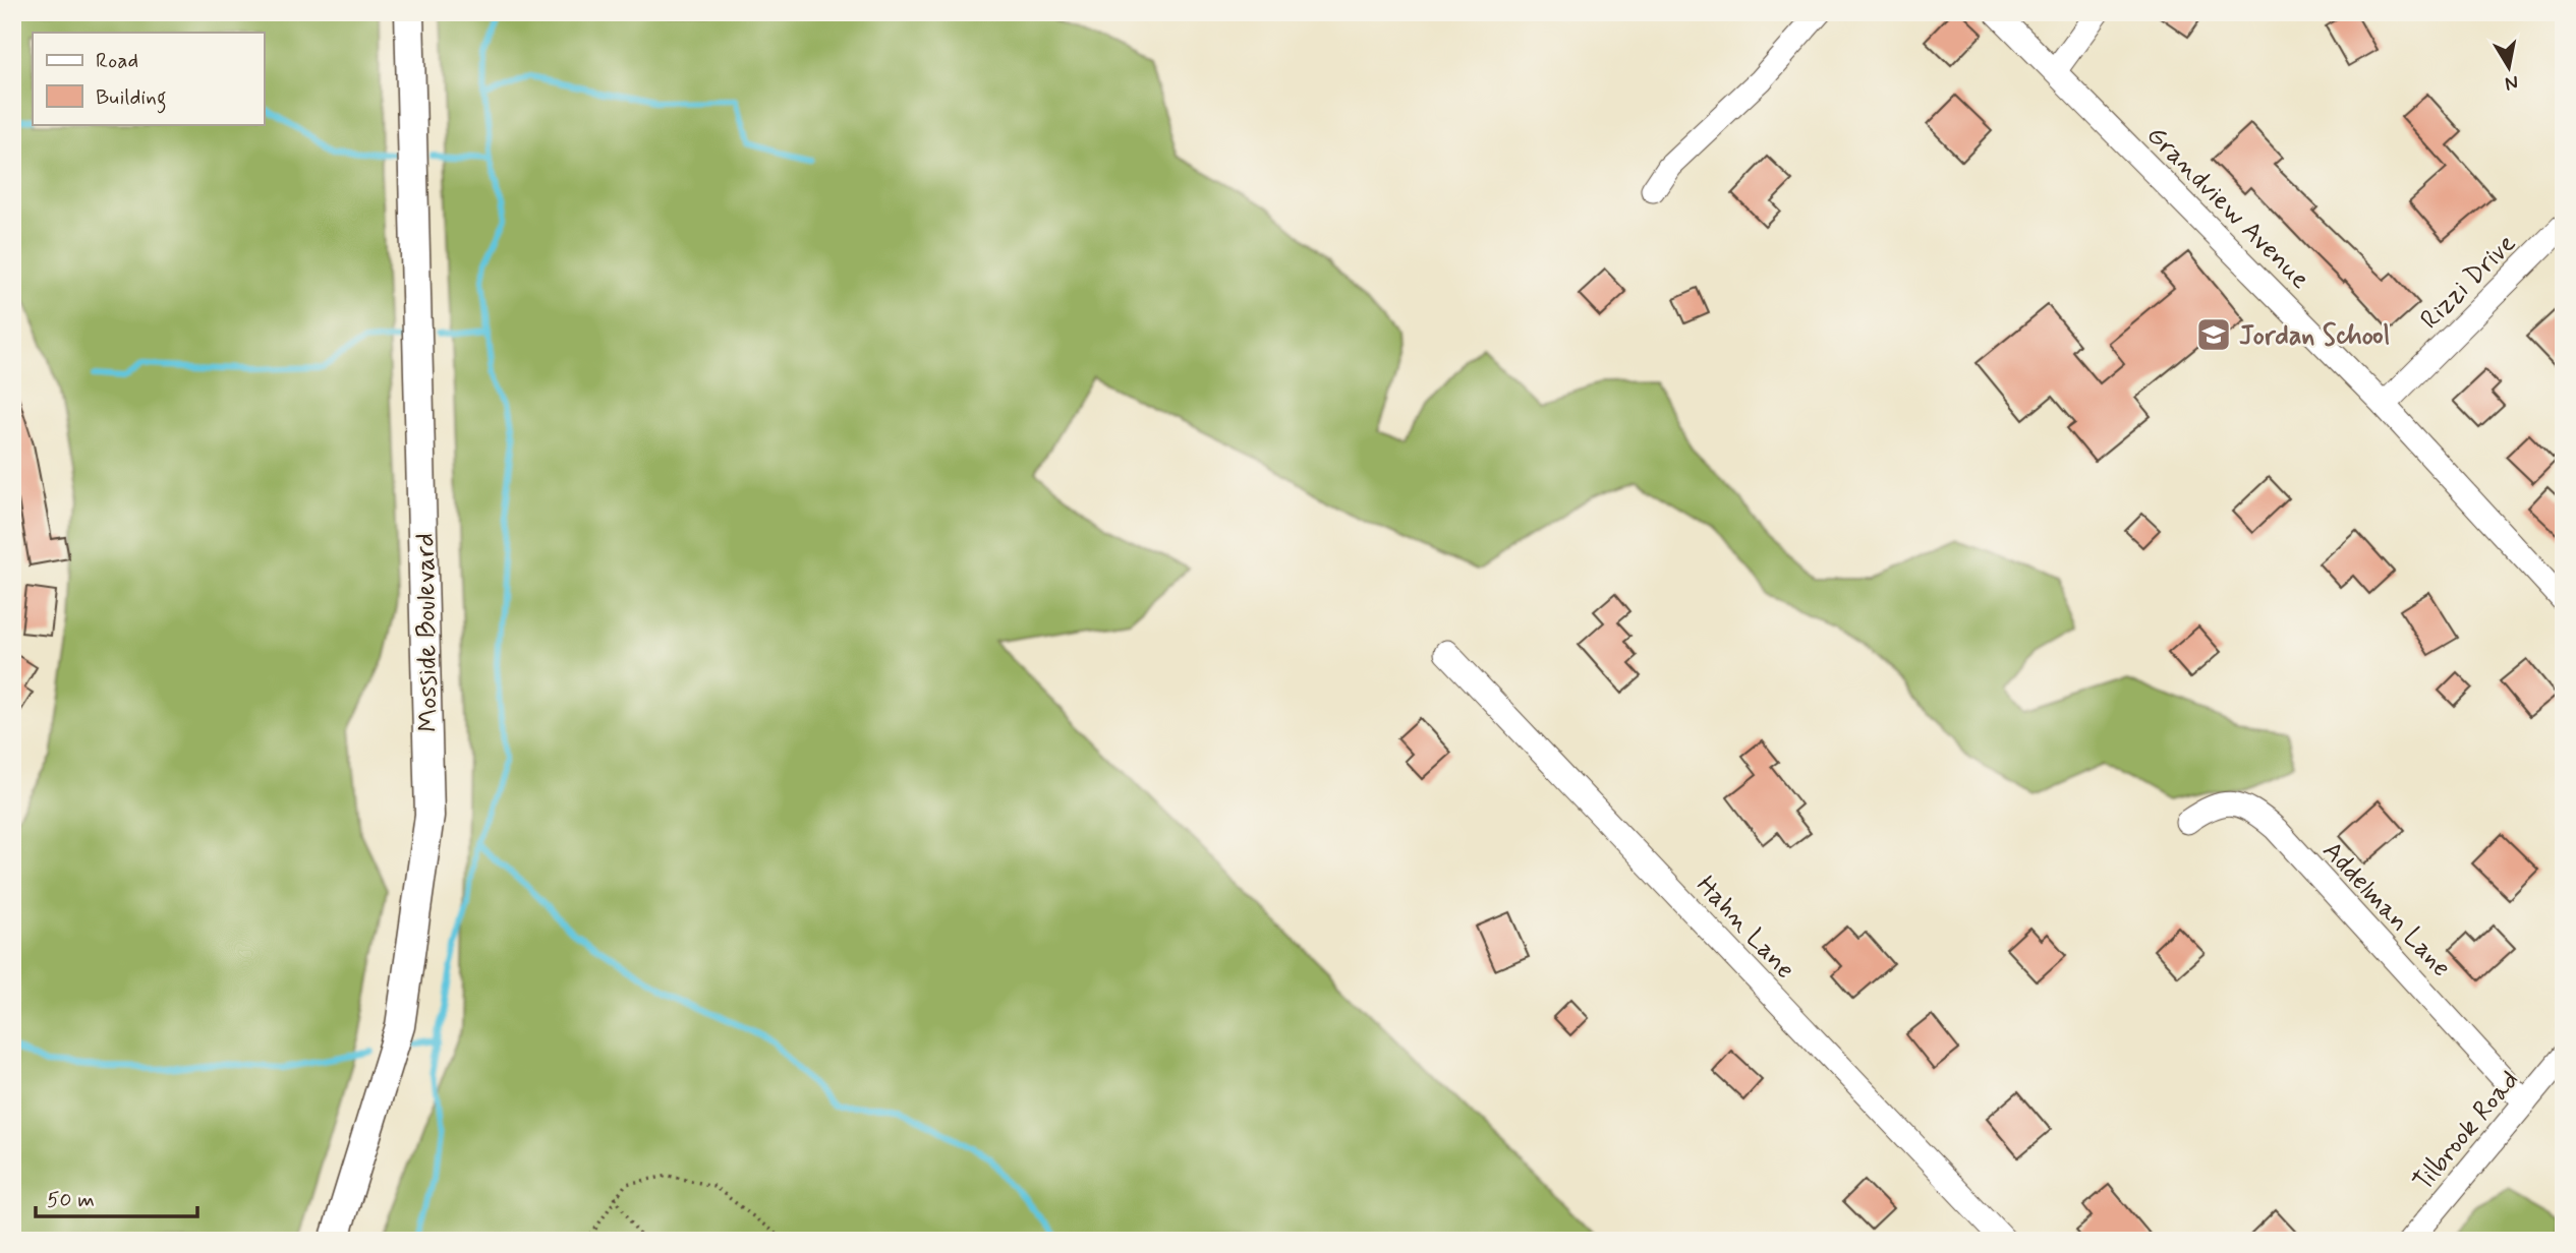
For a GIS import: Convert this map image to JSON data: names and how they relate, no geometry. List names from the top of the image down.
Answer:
{
  "streets": {
    "main road": ["Mosside Boulevard"],
    "street": [
      "Grandview Avenue",
      "Rizzi Drive",
      "Addelman Lane",
      "Hahn Lane",
      "Tilbrook Road"
    ]
  },
  "crossings": [
    ["Grandview Avenue", "Rizzi Drive"],
    ["Addelman Lane", "Tilbrook Road"]
  ],
  "places": {
    "school or university": ["Jordan School"]
  },
  "legend": ["Road", "Building"],
  "scale_bar": "50 m",
  "north": "bottom"
}
